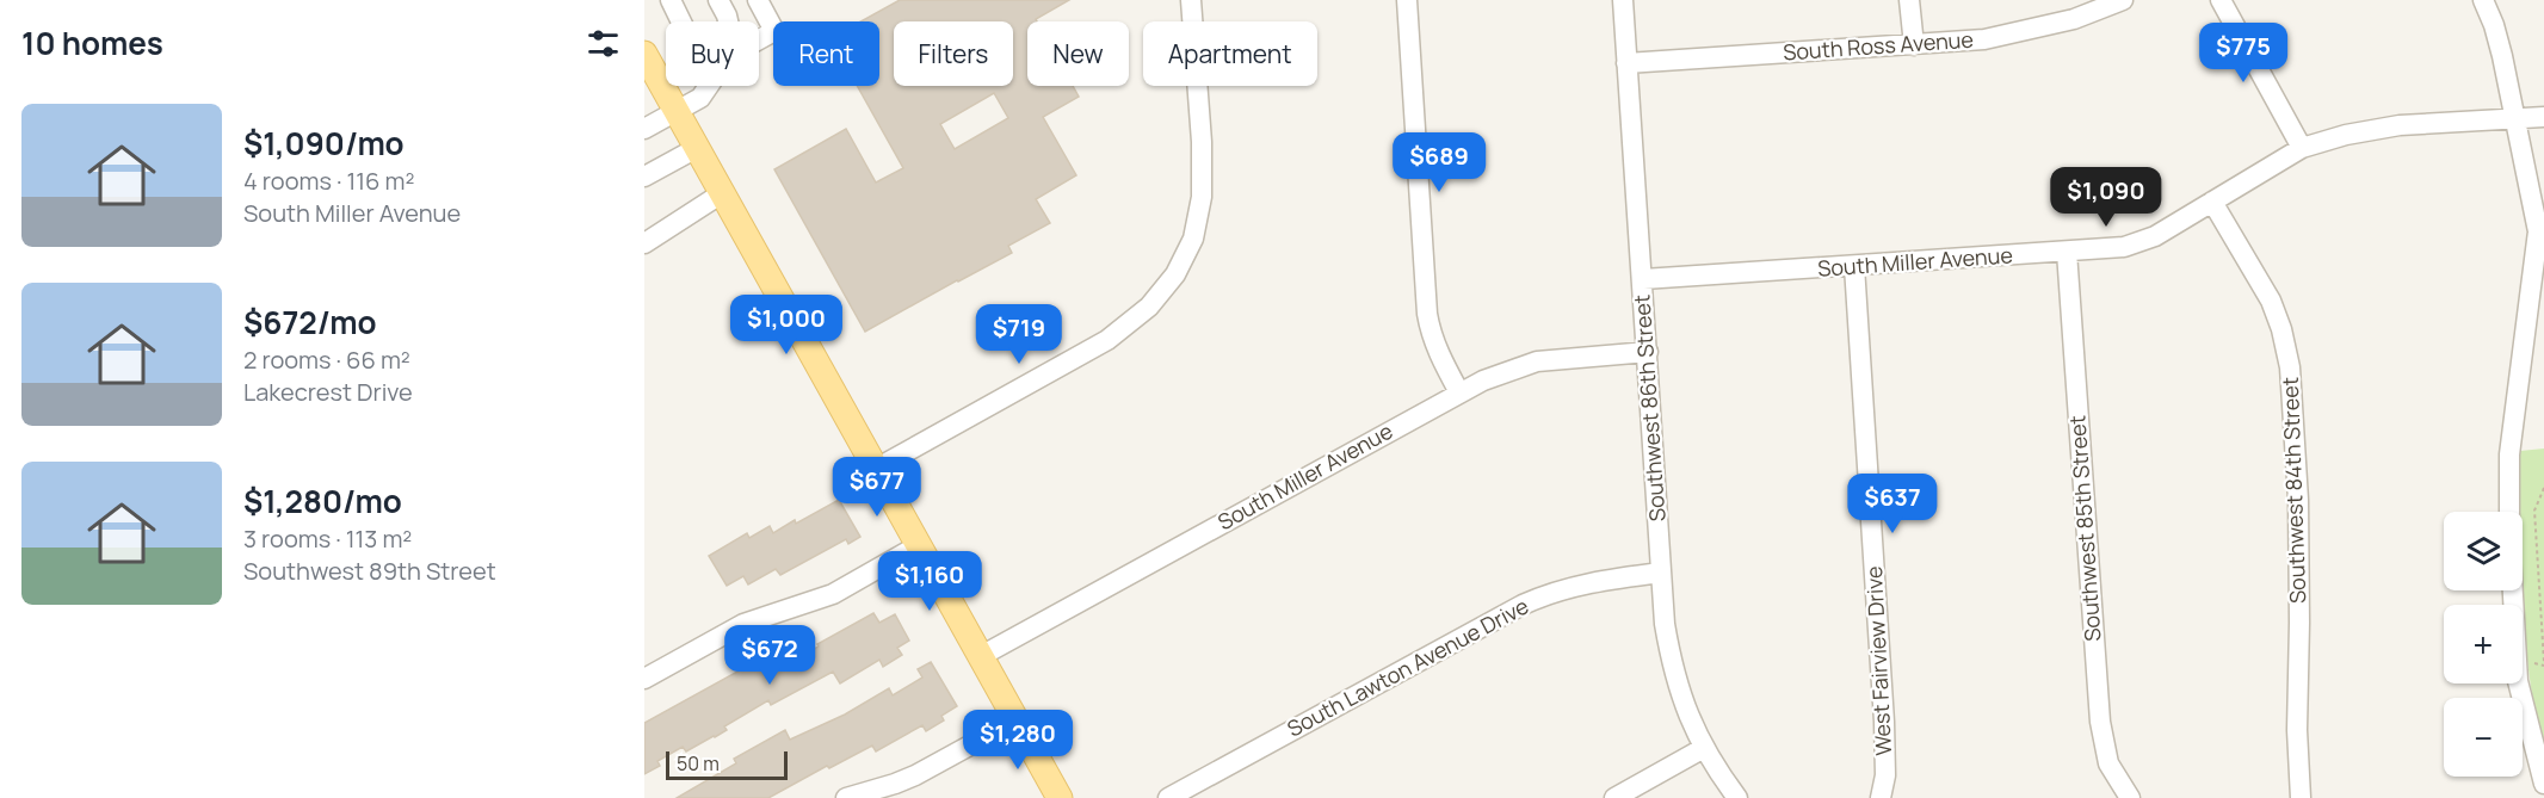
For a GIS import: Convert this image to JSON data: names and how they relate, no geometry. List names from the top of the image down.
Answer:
{
  "streets": {
    "street": [
      "South Ross Avenue",
      "South Miller Avenue",
      "Southwest 86th Street",
      "Southwest 84th Street",
      "Southwest 85th Street",
      "West Fairview Drive",
      "South Lawton Avenue Drive"
    ]
  },
  "crossings": [
    ["South Ross Avenue", "Southwest 86th Street"],
    ["South Miller Avenue", "Southwest 86th Street"],
    ["South Miller Avenue", "Southwest 84th Street"],
    ["South Miller Avenue", "Southwest 85th Street"],
    ["South Miller Avenue", "West Fairview Drive"],
    ["Southwest 86th Street", "South Lawton Avenue Drive"]
  ],
  "scale_bar": "50 m",
  "page": {
    "heading": "10 homes",
    "chip": [
      "Buy",
      "Rent",
      "Filters",
      "New",
      "Apartment"
    ],
    "price": [
      "$775",
      "$689",
      "$1,090",
      "$1,000",
      "$719",
      "$677",
      "$637",
      "$1,160",
      "$672",
      "$1,280"
    ],
    "list": [
      {
        "name": "$1,090/mo",
        "note": "4 rooms · 116 m² · South Miller Avenue"
      },
      {
        "name": "$672/mo",
        "note": "2 rooms · 66 m² · Lakecrest Drive"
      },
      {
        "name": "$1,280/mo",
        "note": "3 rooms · 113 m² · Southwest 89th Street"
      }
    ],
    "map_buttons": ["+", "−"],
    "scale": "50 m"
  }
}
